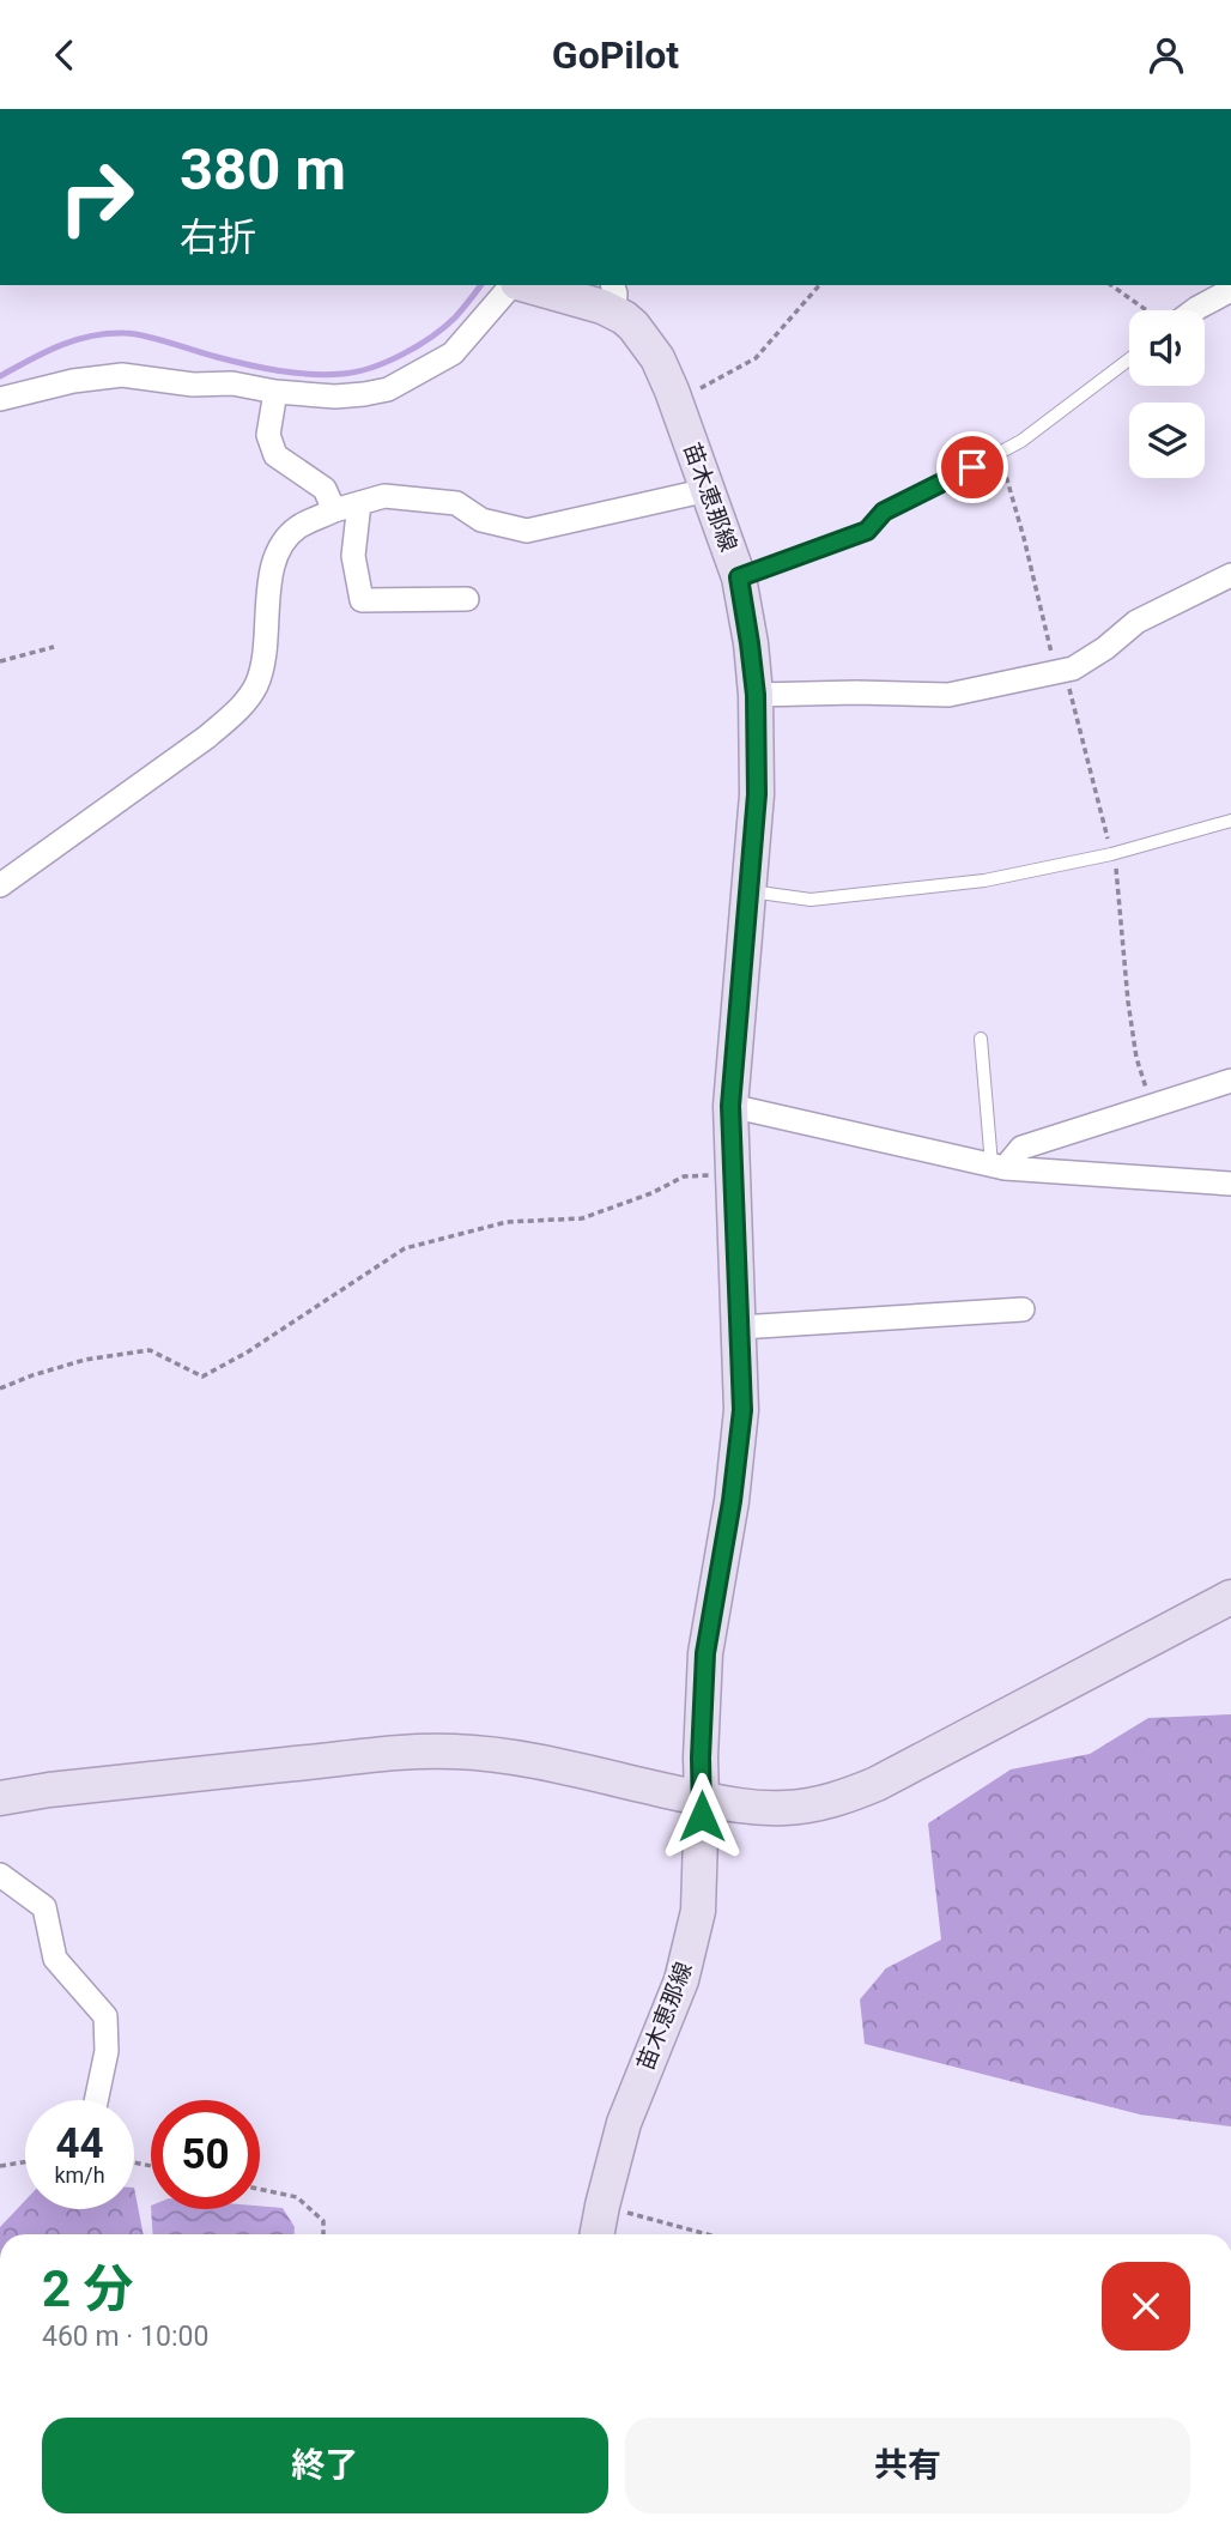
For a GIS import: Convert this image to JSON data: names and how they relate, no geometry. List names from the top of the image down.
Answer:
{
  "streets": {
    "main road": ["苗木恵那線"]
  },
  "page": {
    "header": "GoPilot",
    "turn": ["380 m", "右折"],
    "speed": "44 km/h",
    "limit": "50",
    "heading": ["2 分", "460 m · 10:00"],
    "buttons": ["終了", "共有"]
  }
}
